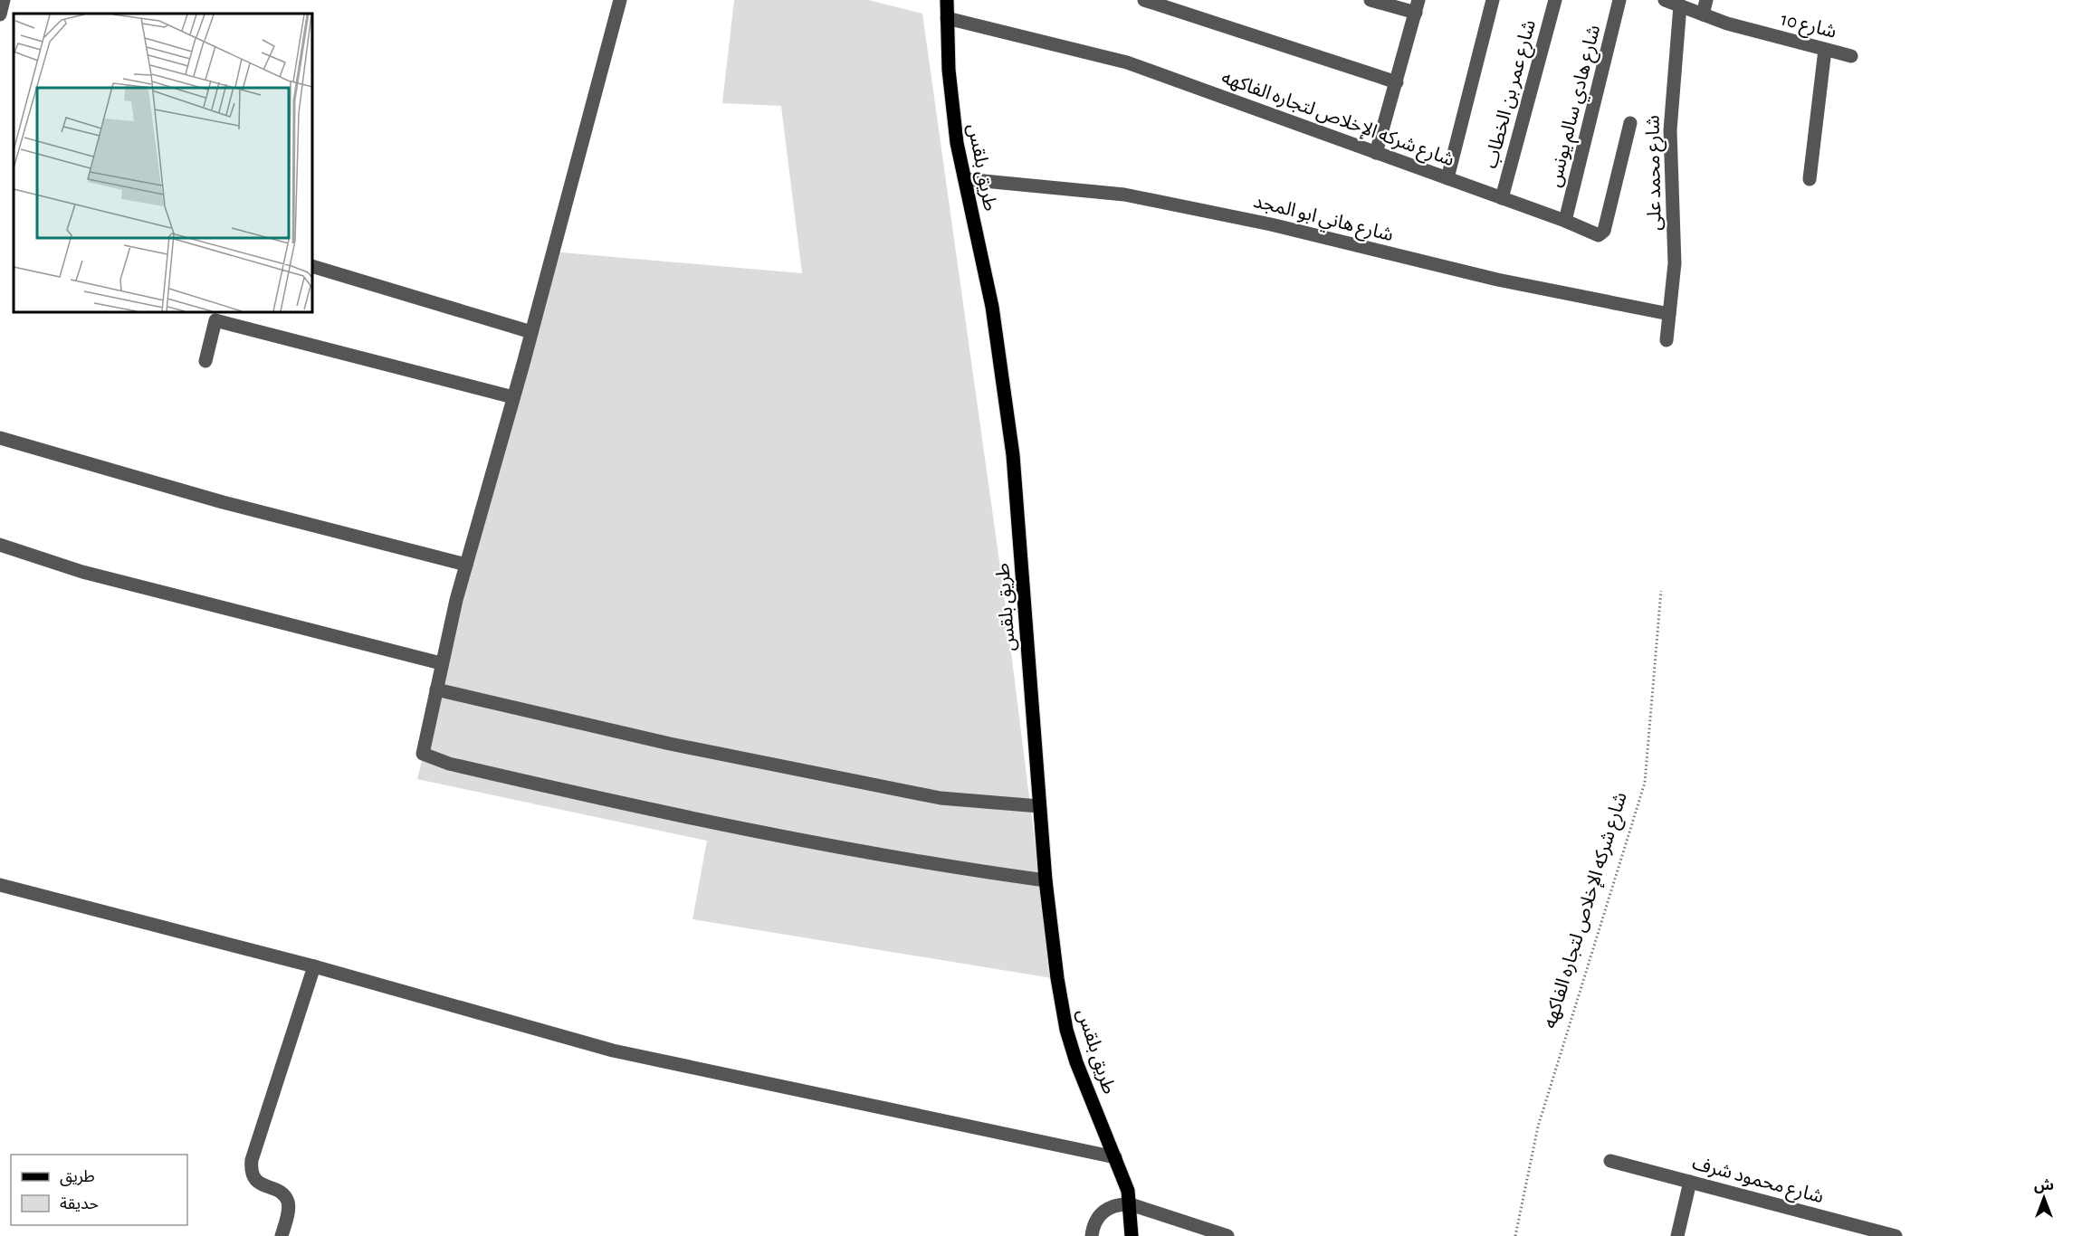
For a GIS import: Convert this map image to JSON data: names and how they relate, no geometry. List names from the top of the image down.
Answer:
{
  "streets": {
    "main road": ["طريق بلقس"],
    "street": [
      "شارع 10",
      "شارع عمر بن الخطاب",
      "شارع هادي سالم يونس",
      "شارع شركه الإخلاص لتجاره الفاكهه",
      "شارع محمد على",
      "شارع هاني ابو المجد",
      "شارع محمود شرف"
    ]
  },
  "crossings": [
    ["شارع 10", "شارع محمد على"],
    ["شارع عمر بن الخطاب", "شارع شركه الإخلاص لتجاره الفاكهه"],
    ["شارع هادي سالم يونس", "شارع شركه الإخلاص لتجاره الفاكهه"],
    ["شارع شركه الإخلاص لتجاره الفاكهه", "طريق بلقس"],
    ["طريق بلقس", "شارع هاني ابو المجد"],
    ["شارع محمد على", "شارع هاني ابو المجد"]
  ],
  "legend": ["طريق", "حديقة"],
  "north": "top"
}
